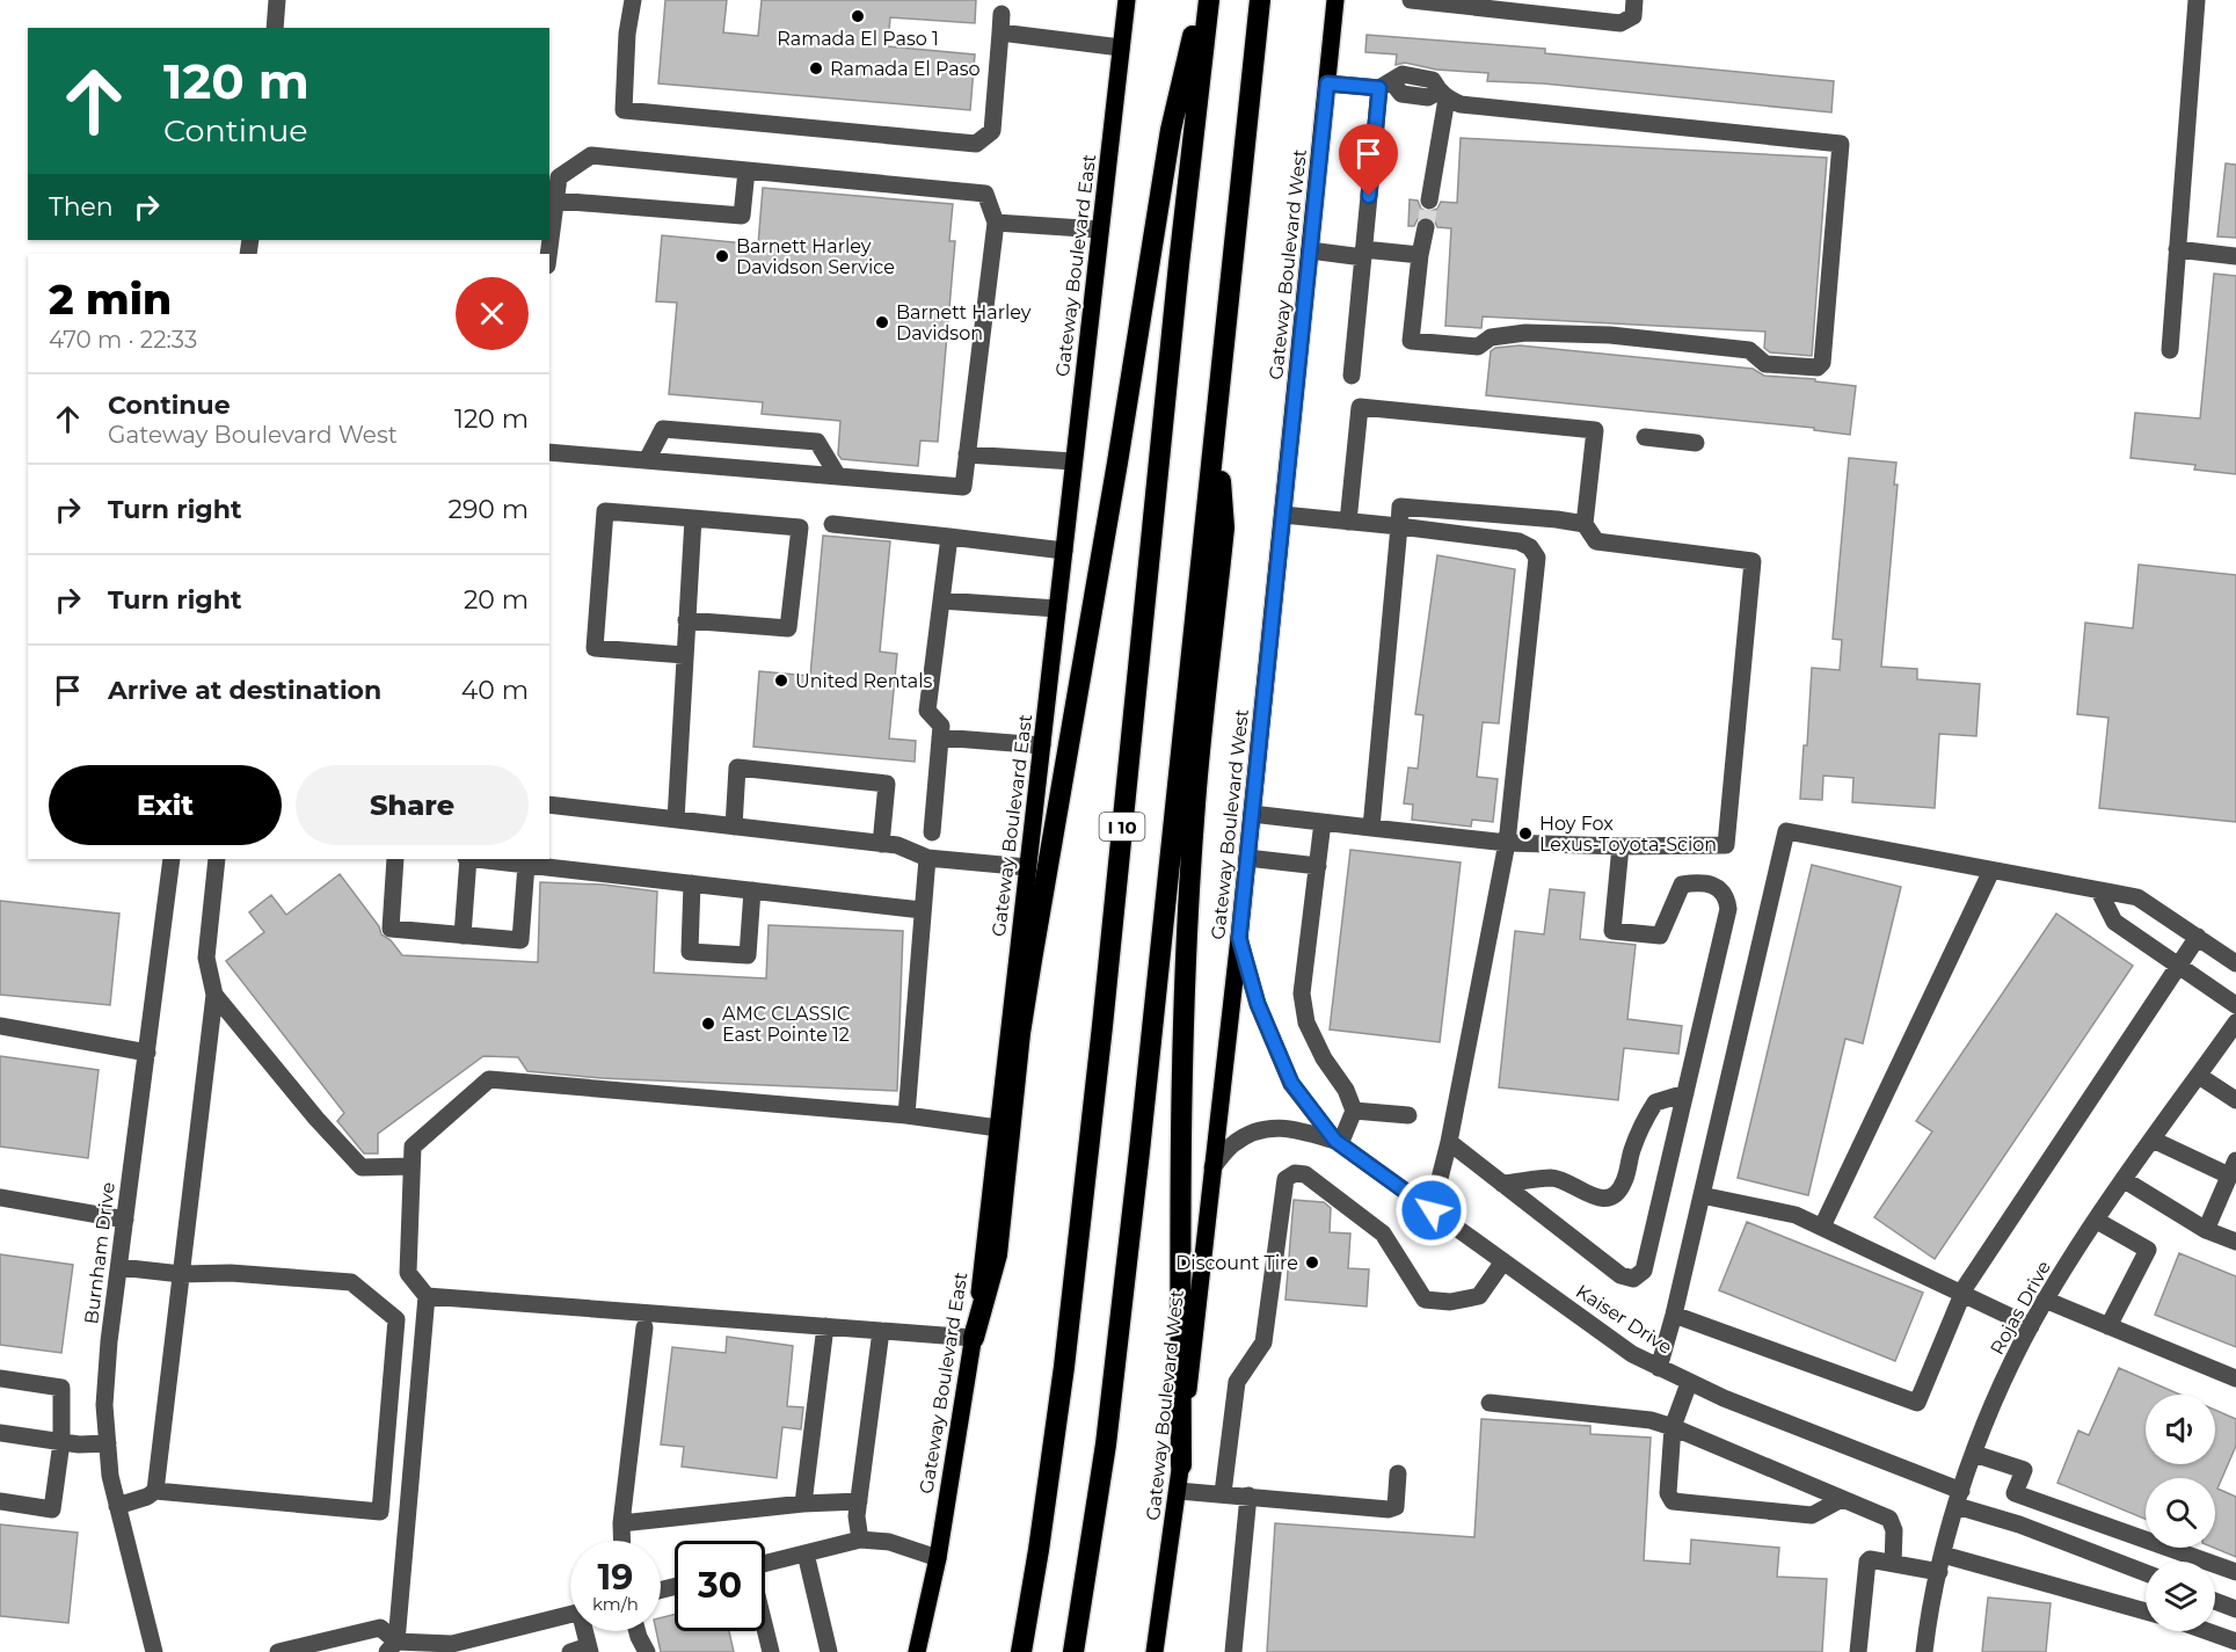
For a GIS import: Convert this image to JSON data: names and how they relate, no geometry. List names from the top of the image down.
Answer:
{
  "streets": {
    "highway": ["I 10"],
    "main road": ["Gateway Boulevard West", "Gateway Boulevard East"],
    "street": ["Burnham Drive", "Rojas Drive", "Kaiser Drive"]
  },
  "crossings": [
    ["Gateway Boulevard West", "Kaiser Drive"],
    ["Rojas Drive", "Kaiser Drive"]
  ],
  "places": [
    "Ramada El Paso 1",
    "Ramada El Paso",
    "Barnett Harley Davidson Service",
    "Barnett Harley Davidson",
    "United Rentals",
    "Hoy Fox Lexus-Toyota-Scion",
    "AMC CLASSIC East Pointe 12",
    "Discount Tire"
  ],
  "page": {
    "turn": ["120 m", "Continue"],
    "then": "Then",
    "heading": ["2 min", "470 m · 22:33"],
    "list": [
      {
        "name": "Continue",
        "note": "Gateway Boulevard West",
        "value": "120 m"
      },
      {
        "name": "Turn right",
        "value": "290 m"
      },
      {
        "name": "Turn right",
        "value": "20 m"
      },
      {
        "name": "Arrive at destination",
        "value": "40 m"
      }
    ],
    "buttons": ["Exit", "Share"],
    "speed": "19 km/h",
    "limit": "30"
  }
}
